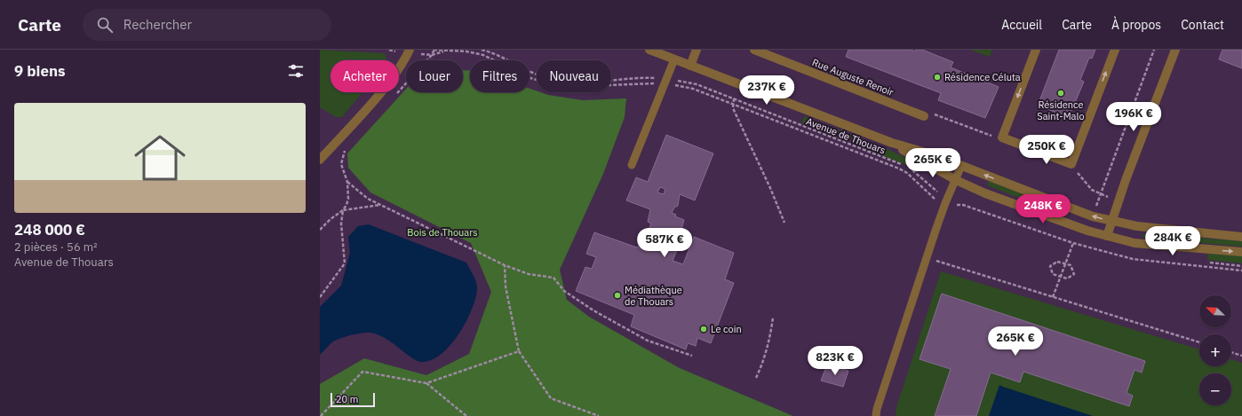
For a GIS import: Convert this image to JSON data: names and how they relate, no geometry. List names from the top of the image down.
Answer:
{
  "streets": {
    "street": ["Rue Auguste Renoir", "Avenue de Thouars"]
  },
  "parks": ["Bois de Thouars"],
  "places": [
    "Résidence Céluta",
    "Résidence Saint-Malo",
    "Médiathèque de Thouars",
    "Le coin"
  ],
  "scale_bar": "20 m",
  "north": "top left",
  "page": {
    "header": "Carte",
    "search": "Rechercher",
    "nav": [
      "Accueil",
      "Carte",
      "À propos",
      "Contact"
    ],
    "heading": "9 biens",
    "chip": [
      "Acheter",
      "Louer",
      "Filtres",
      "Nouveau"
    ],
    "price": [
      "237K €",
      "196K €",
      "250K €",
      "265K €",
      "248K €",
      "284K €",
      "587K €",
      "265K €",
      "823K €"
    ],
    "list": [
      {
        "name": "248 000 €",
        "note": "2 pièces · 56 m² · Avenue de Thouars"
      }
    ],
    "map_buttons": ["+", "−"],
    "scale": "20 m"
  }
}
